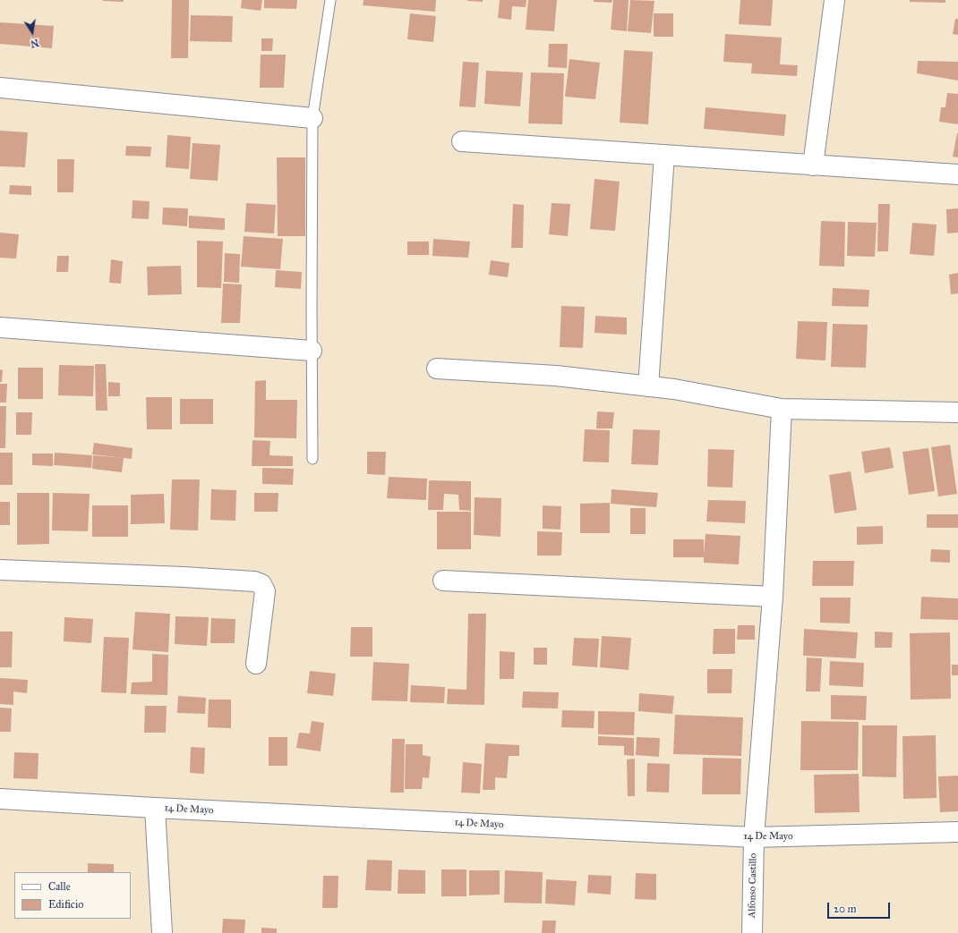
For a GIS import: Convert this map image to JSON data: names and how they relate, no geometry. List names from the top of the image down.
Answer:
{
  "streets": {
    "street": ["14 De Mayo", "Alfonso Castillo"]
  },
  "crossings": [
    ["14 De Mayo", "Alfonso Castillo"]
  ],
  "legend": ["Calle", "Edificio"],
  "scale_bar": "20 m",
  "north": "bottom"
}
